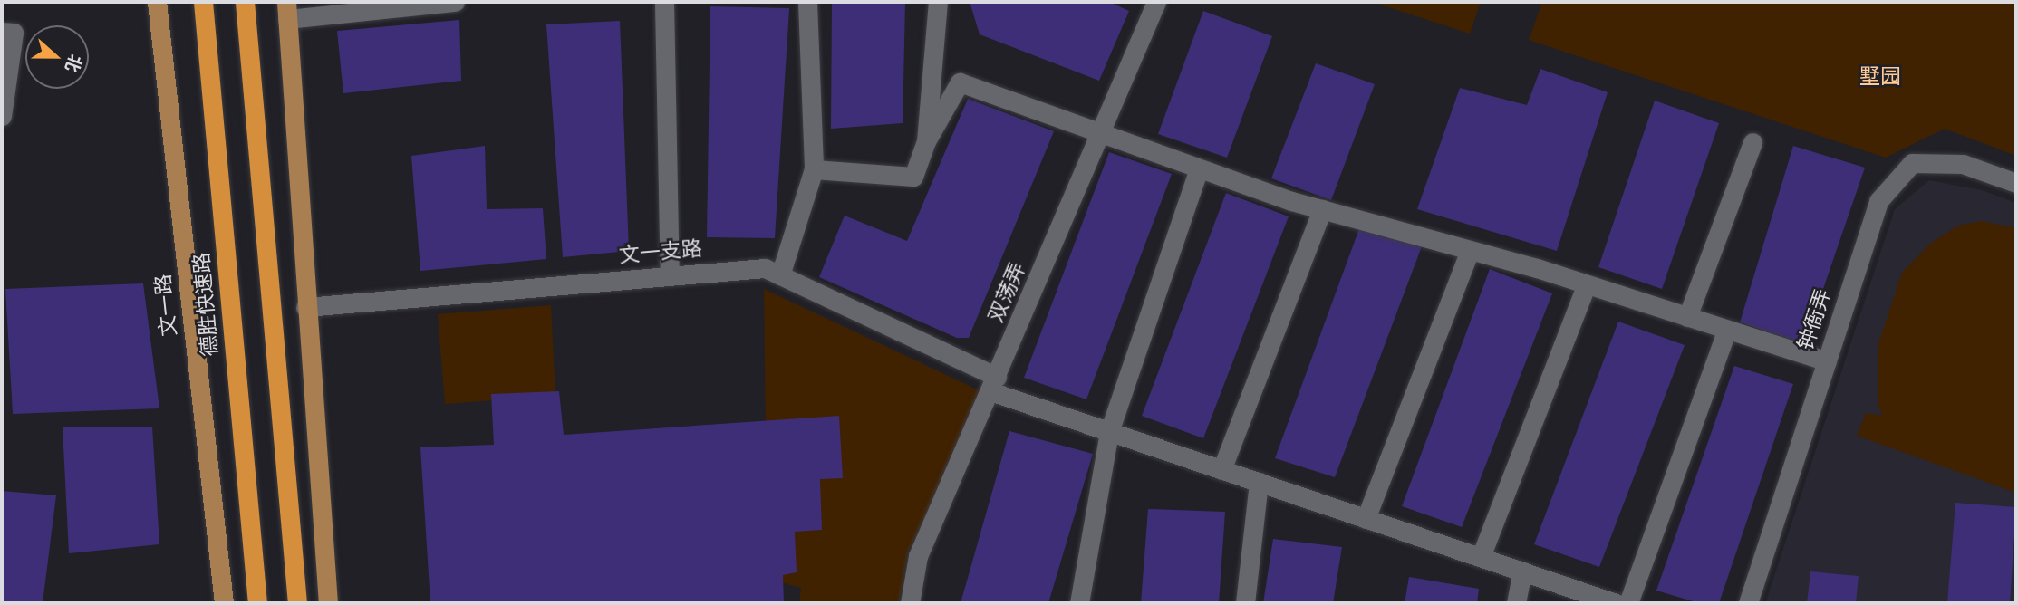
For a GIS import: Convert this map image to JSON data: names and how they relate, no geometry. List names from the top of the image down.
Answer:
{
  "streets": {
    "highway": ["德胜快速路"],
    "main road": ["文一路"],
    "street": ["文一支路", "双荡弄", "钟衙弄"]
  },
  "crossings": [
    ["文一支路", "双荡弄"]
  ],
  "parks": ["墅园"],
  "north": "right"
}
